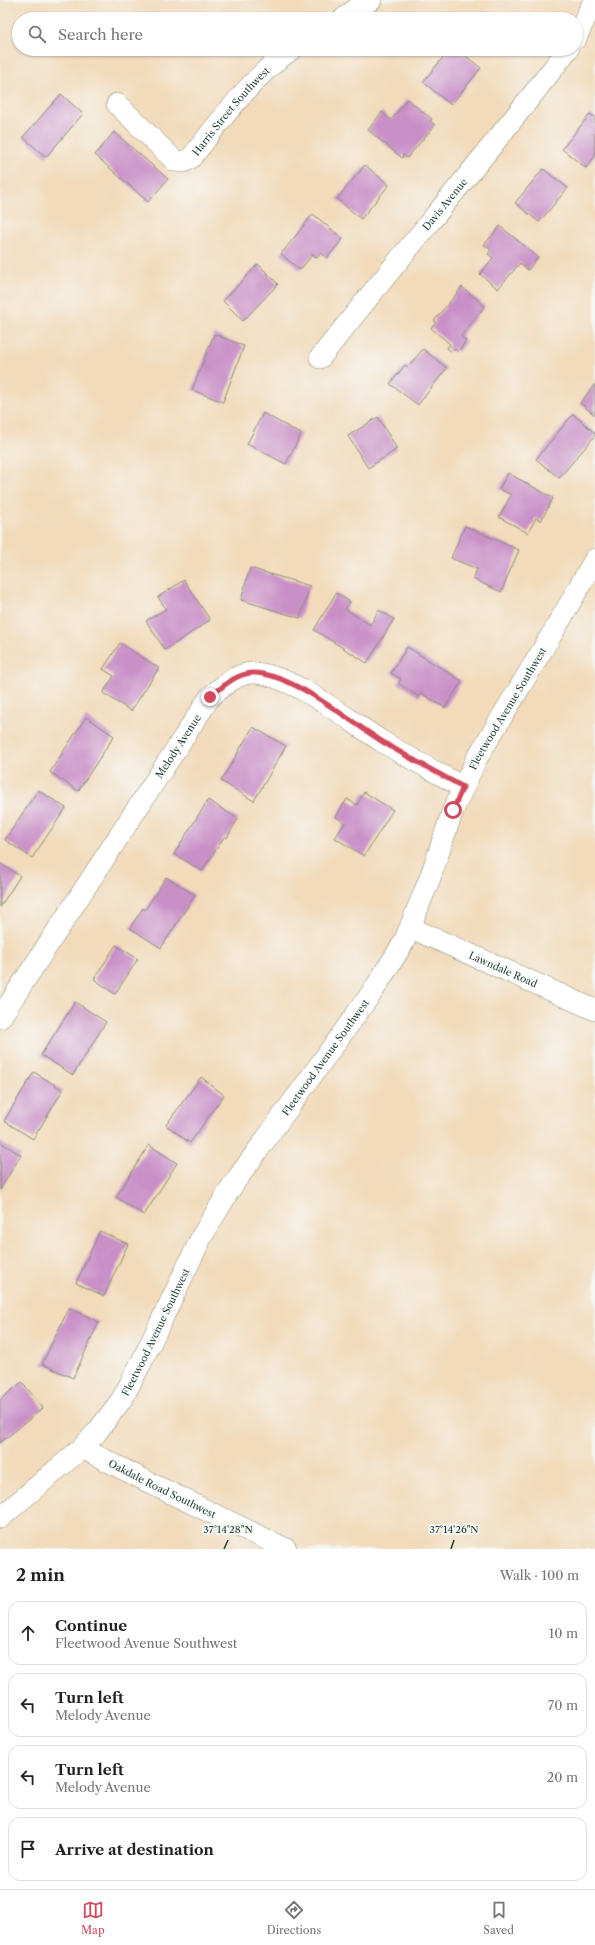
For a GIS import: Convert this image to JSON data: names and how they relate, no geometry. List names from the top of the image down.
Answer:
{
  "streets": {
    "street": [
      "Harris Street Southwest",
      "Davis Avenue",
      "Fleetwood Avenue Southwest",
      "Melody Avenue",
      "Lawndale Road",
      "Oakdale Road Southwest"
    ]
  },
  "crossings": [
    ["Fleetwood Avenue Southwest", "Melody Avenue"],
    ["Fleetwood Avenue Southwest", "Lawndale Road"],
    ["Fleetwood Avenue Southwest", "Oakdale Road Southwest"]
  ],
  "page": {
    "search": "Search here",
    "heading": ["2 min", "Walk · 100 m"],
    "list": [
      ["Continue", "Fleetwood Avenue Southwest", "10 m"],
      ["Turn left", "Melody Avenue", "70 m"],
      ["Turn left", "Melody Avenue", "20 m"],
      "Arrive at destination"
    ],
    "nav": ["Map", "Directions", "Saved"]
  },
  "coordinates": ["37°14'28\"N", "37°14'26\"N"]
}
